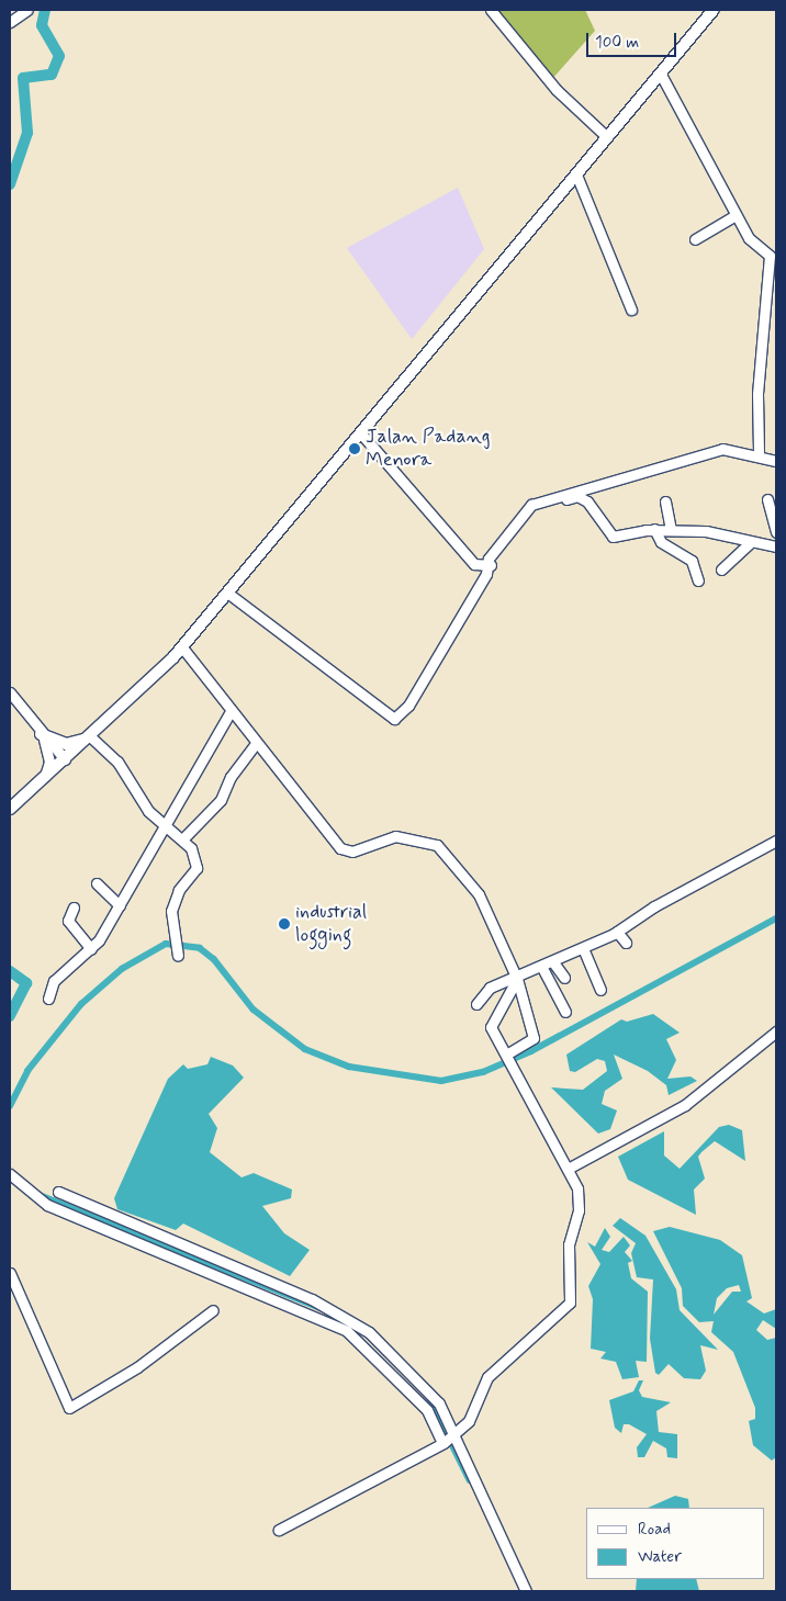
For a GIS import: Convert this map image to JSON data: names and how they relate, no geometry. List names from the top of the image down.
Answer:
{
  "places": ["Jalan Padang Menora", "industrial logging"],
  "legend": ["Road", "Water"],
  "scale_bar": "100 m"
}
